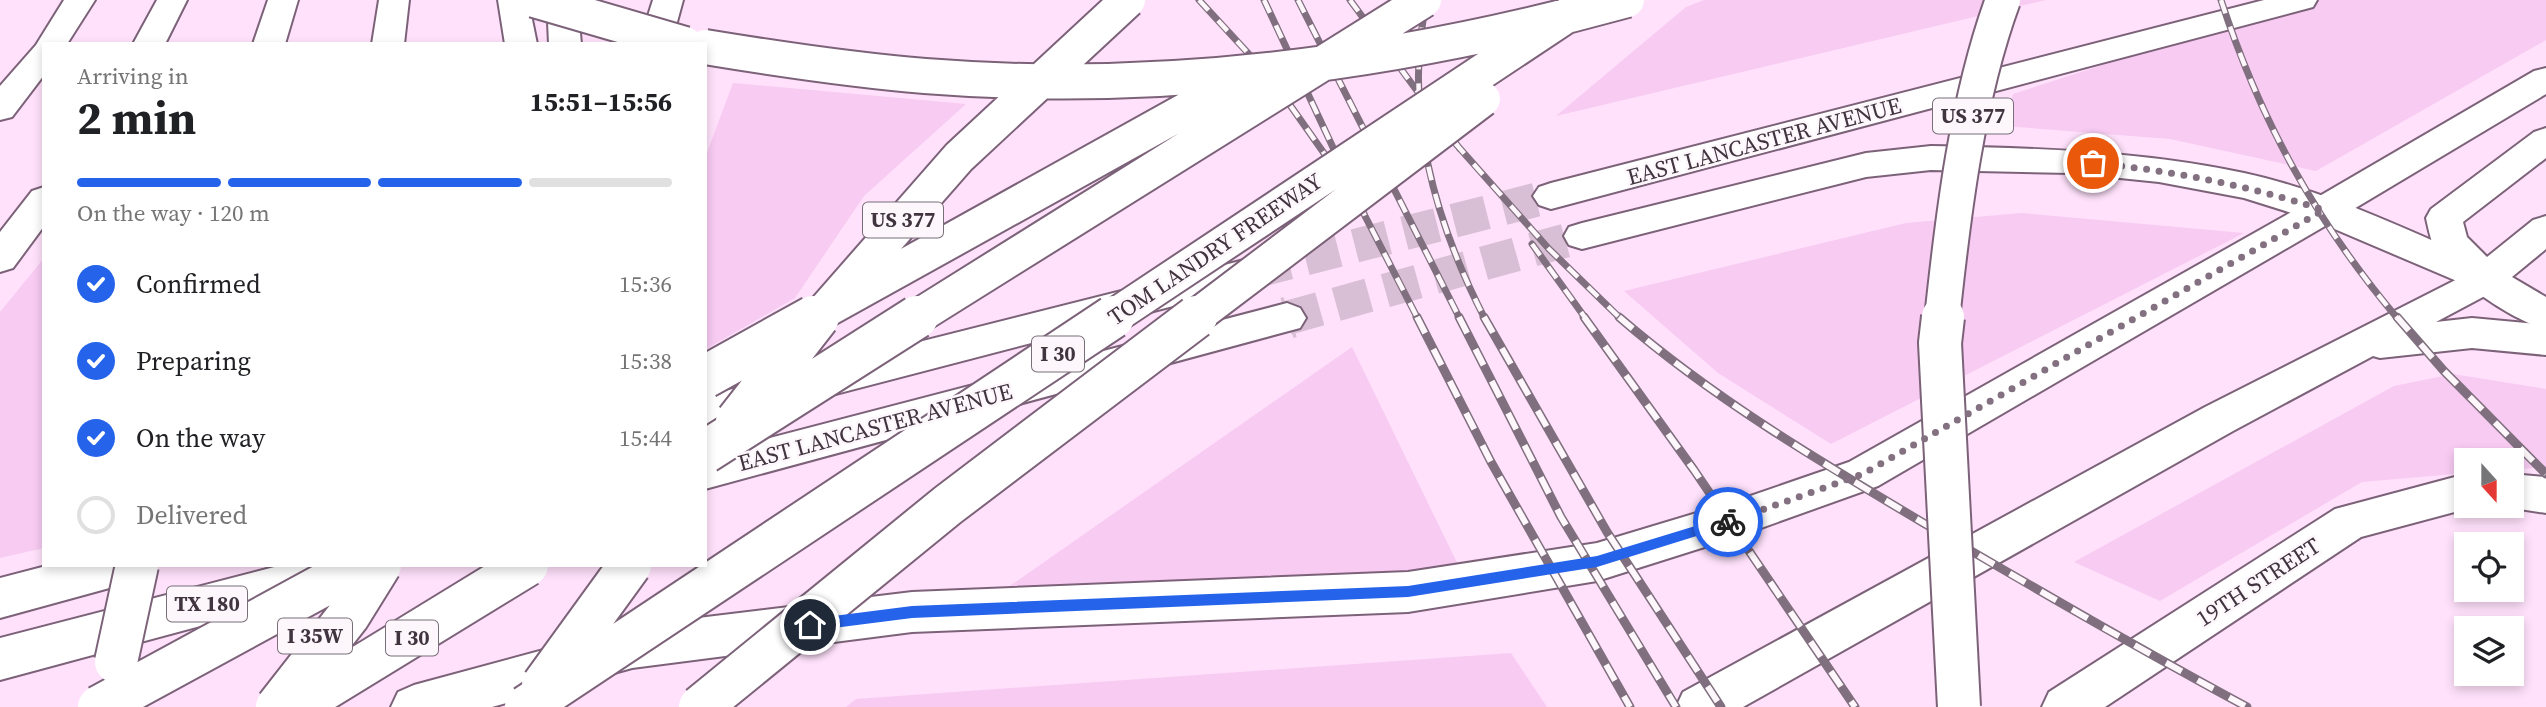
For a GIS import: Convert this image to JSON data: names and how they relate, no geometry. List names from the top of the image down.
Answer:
{
  "streets": {
    "main road": [
      "US 377",
      "EAST LANCASTER AVENUE",
      "TOM LANDRY FREEWAY",
      "I 30",
      "19TH STREET",
      "TX 180",
      "I 35W"
    ]
  },
  "north": "bottom",
  "page": {
    "heading": ["2 min", "Arriving in", "15:51–15:56"],
    "bar": "On the way · 120 m",
    "list": [
      ["Confirmed", "15:36"],
      ["Preparing", "15:38"],
      ["On the way", "15:44"],
      "Delivered"
    ]
  }
}
